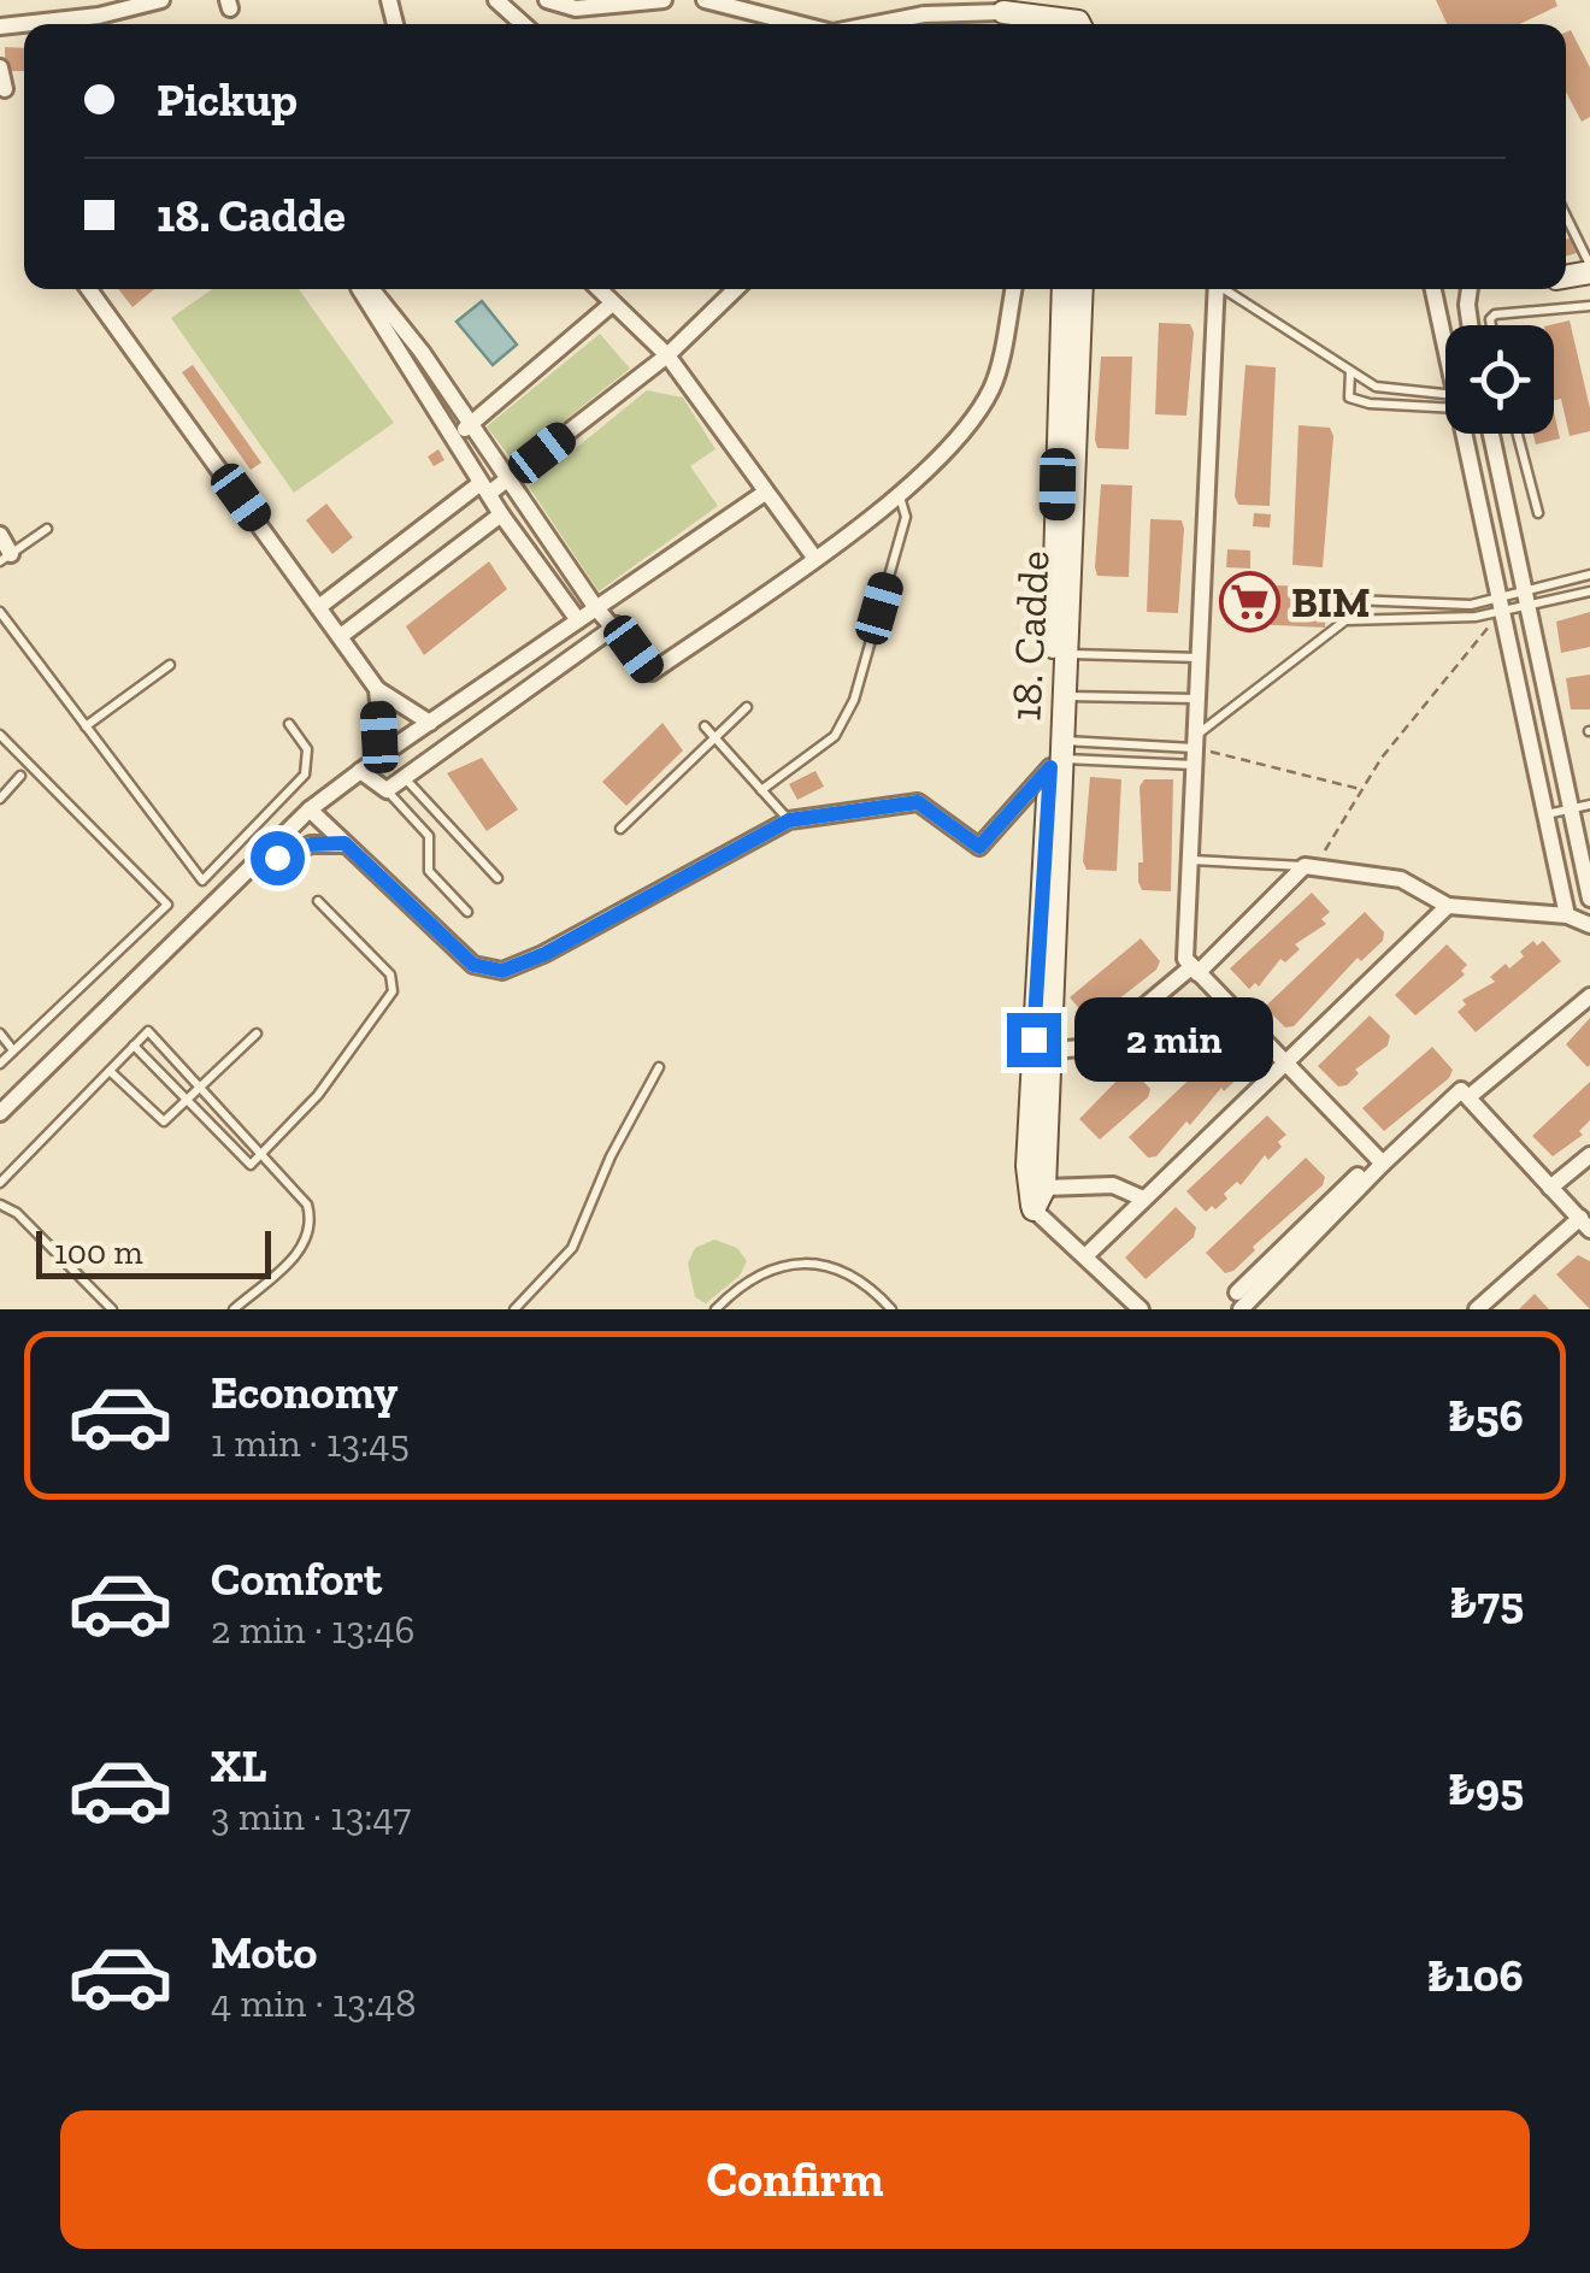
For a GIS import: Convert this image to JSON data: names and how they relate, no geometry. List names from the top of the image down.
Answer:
{
  "streets": {
    "street": ["18. Cadde"]
  },
  "places": {
    "supermarket": ["BIM"]
  },
  "scale_bar": "100 m",
  "page": {
    "banner": ["Pickup", "18. Cadde"],
    "bubble": "2 min",
    "scale": "100 m",
    "list": [
      {
        "name": "Economy",
        "note": "1 min · 13:45",
        "value": "₺56"
      },
      {
        "name": "Comfort",
        "note": "2 min · 13:46",
        "value": "₺75"
      },
      {
        "name": "XL",
        "note": "3 min · 13:47",
        "value": "₺95"
      },
      {
        "name": "Moto",
        "note": "4 min · 13:48",
        "value": "₺106"
      }
    ],
    "buttons": "Confirm"
  }
}
